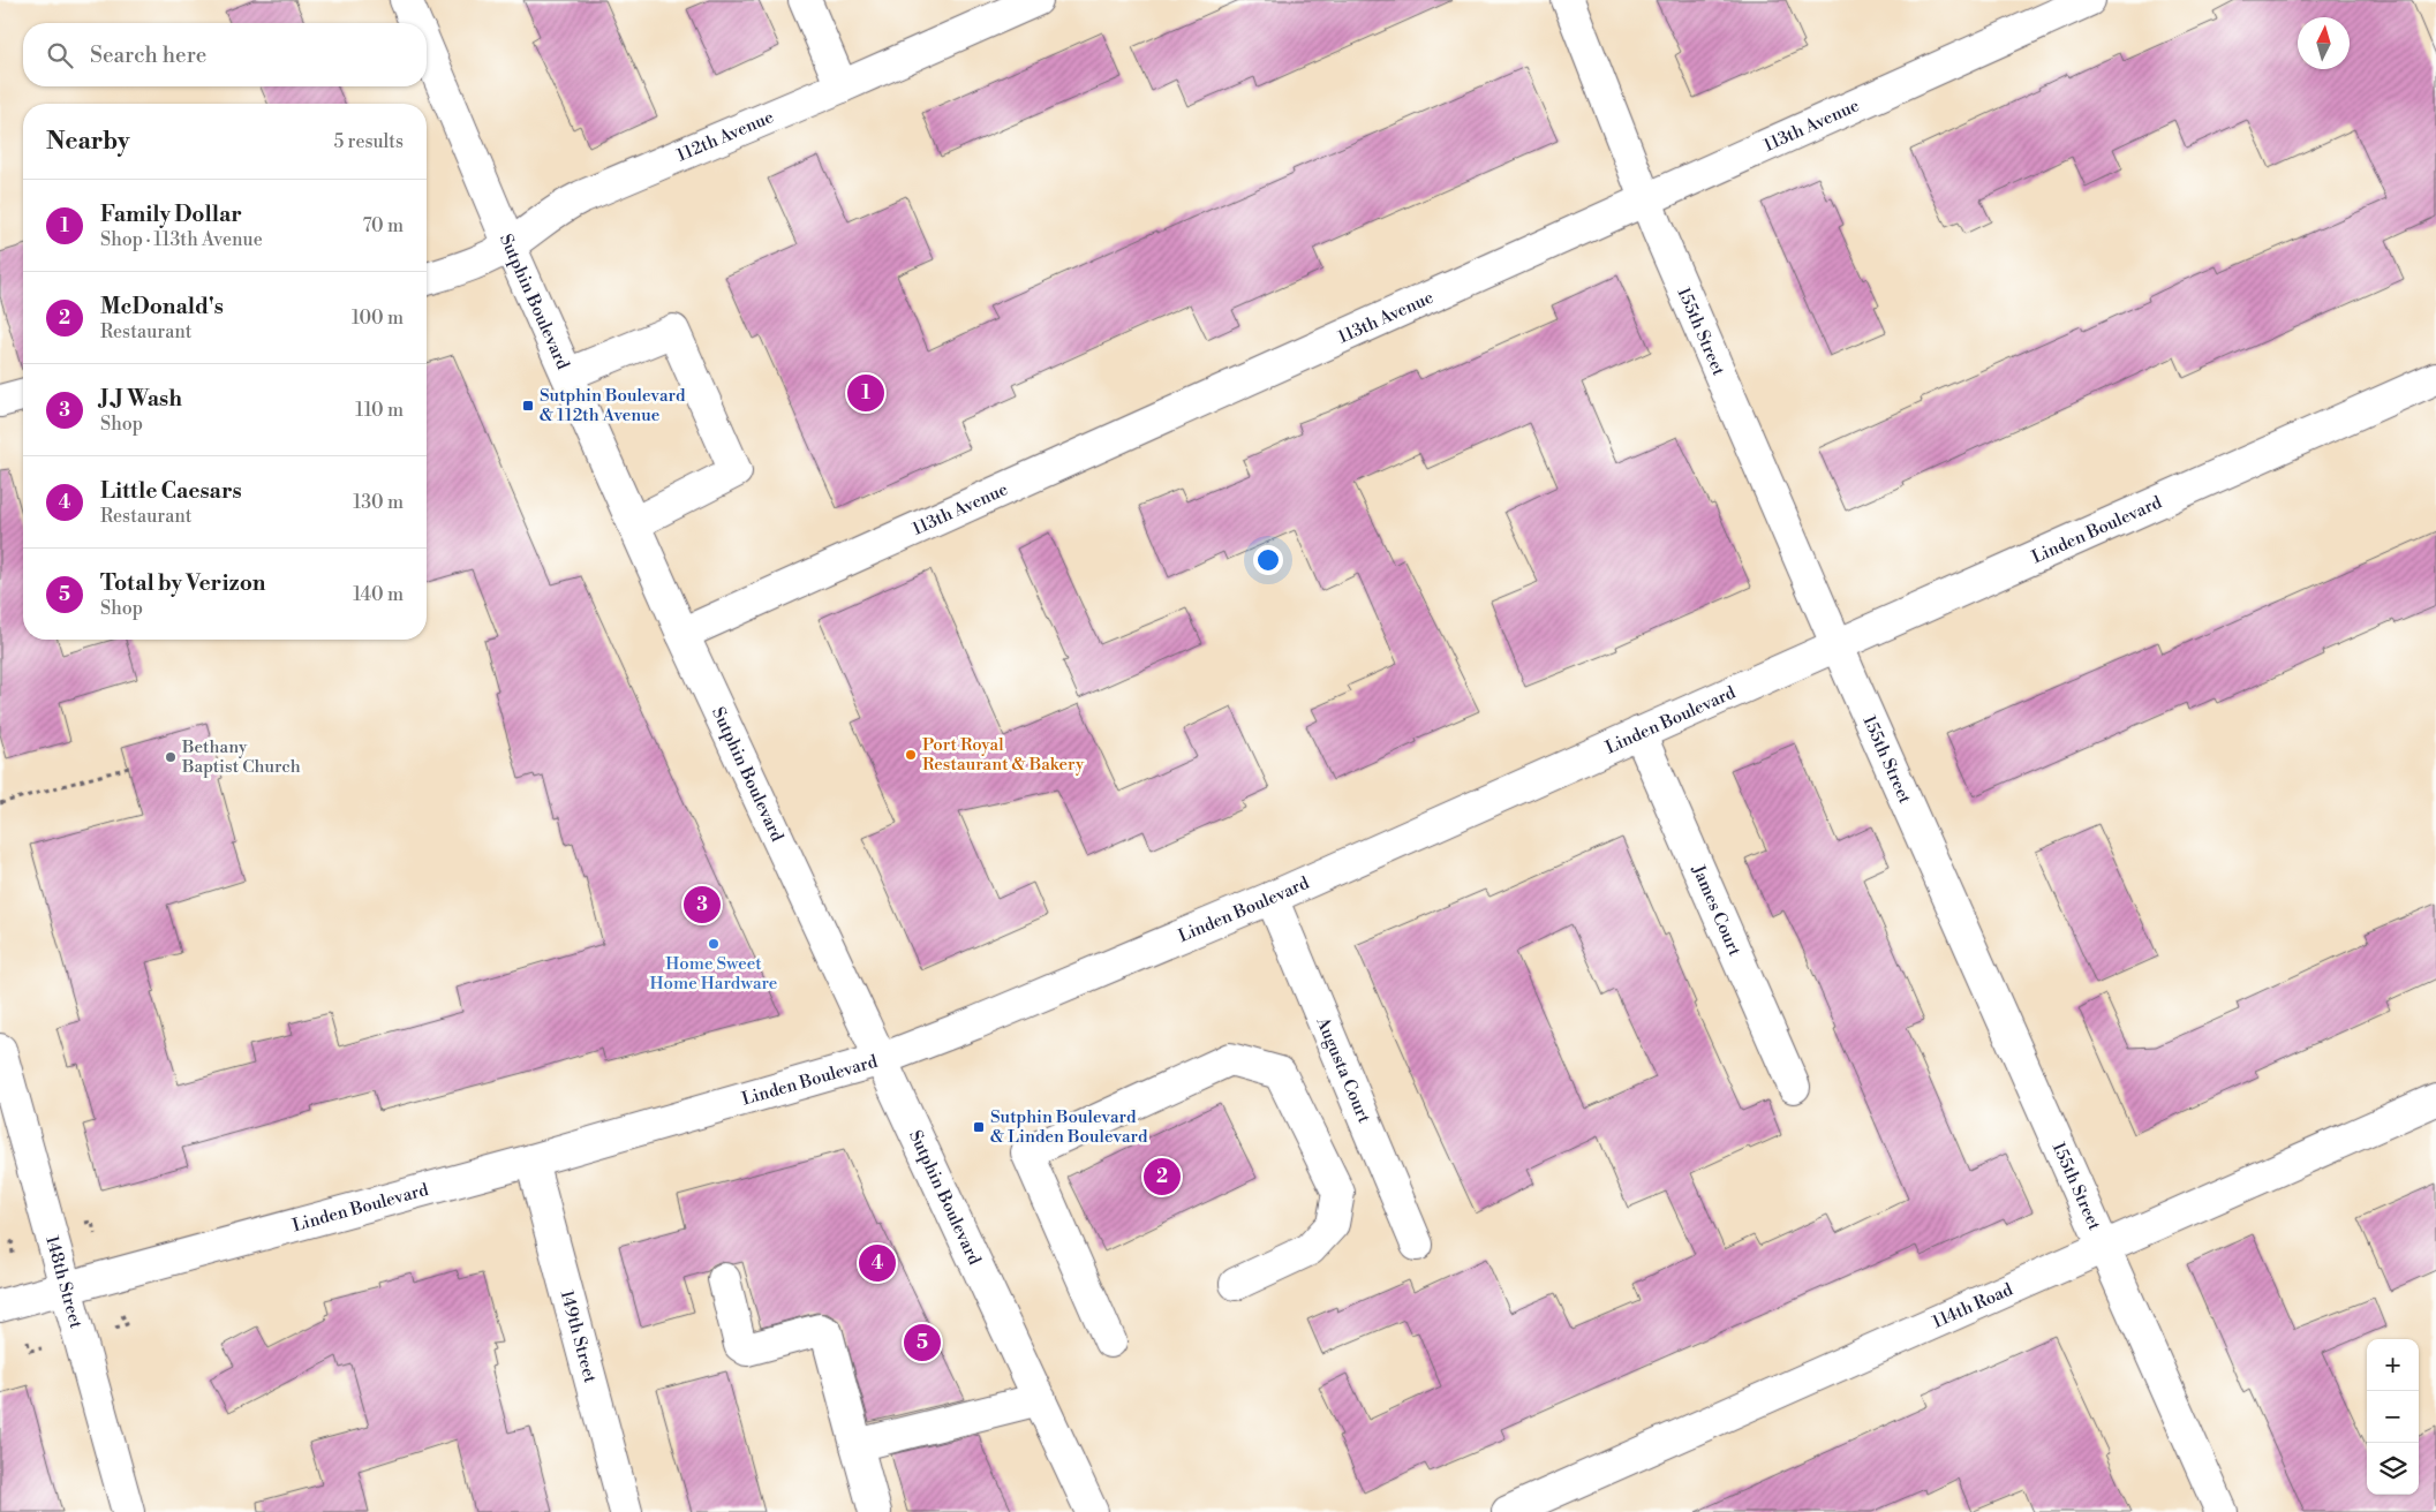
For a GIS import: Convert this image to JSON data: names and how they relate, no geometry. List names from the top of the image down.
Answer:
{
  "streets": {
    "street": [
      "113th Avenue",
      "112th Avenue",
      "Sutphin Boulevard",
      "155th Street",
      "Linden Boulevard",
      "James Court",
      "Augusta Court",
      "148th Street",
      "114th Road",
      "149th Street"
    ]
  },
  "crossings": [
    ["113th Avenue", "Sutphin Boulevard"],
    ["113th Avenue", "155th Street"],
    ["112th Avenue", "Sutphin Boulevard"],
    ["Sutphin Boulevard", "Linden Boulevard"],
    ["155th Street", "Linden Boulevard"],
    ["155th Street", "114th Road"],
    ["Linden Boulevard", "James Court"],
    ["Linden Boulevard", "Augusta Court"],
    ["Linden Boulevard", "148th Street"],
    ["Linden Boulevard", "149th Street"]
  ],
  "places": {
    "transit": ["Sutphin Boulevard & 112th Avenue", "Sutphin Boulevard & Linden Boulevard"],
    "other": ["Port Royal Restaurant & Bakery", "Bethany Baptist Church", "Home Sweet Home Hardware"]
  },
  "north": "top",
  "page": {
    "search": "Search here",
    "heading": ["Nearby", "5 results"],
    "list": [
      {
        "mark": "1",
        "name": "Family Dollar",
        "note": "Shop · 113th Avenue",
        "value": "70 m"
      },
      {
        "mark": "2",
        "name": "McDonald's",
        "note": "Restaurant",
        "value": "100 m"
      },
      {
        "mark": "3",
        "name": "J.J Wash",
        "note": "Shop",
        "value": "110 m"
      },
      {
        "mark": "4",
        "name": "Little Caesars",
        "note": "Restaurant",
        "value": "130 m"
      },
      {
        "mark": "5",
        "name": "Total by Verizon",
        "note": "Shop",
        "value": "140 m"
      }
    ],
    "pins": [
      "1",
      "3",
      "2",
      "4",
      "5"
    ],
    "map_buttons": ["+", "−"]
  }
}
